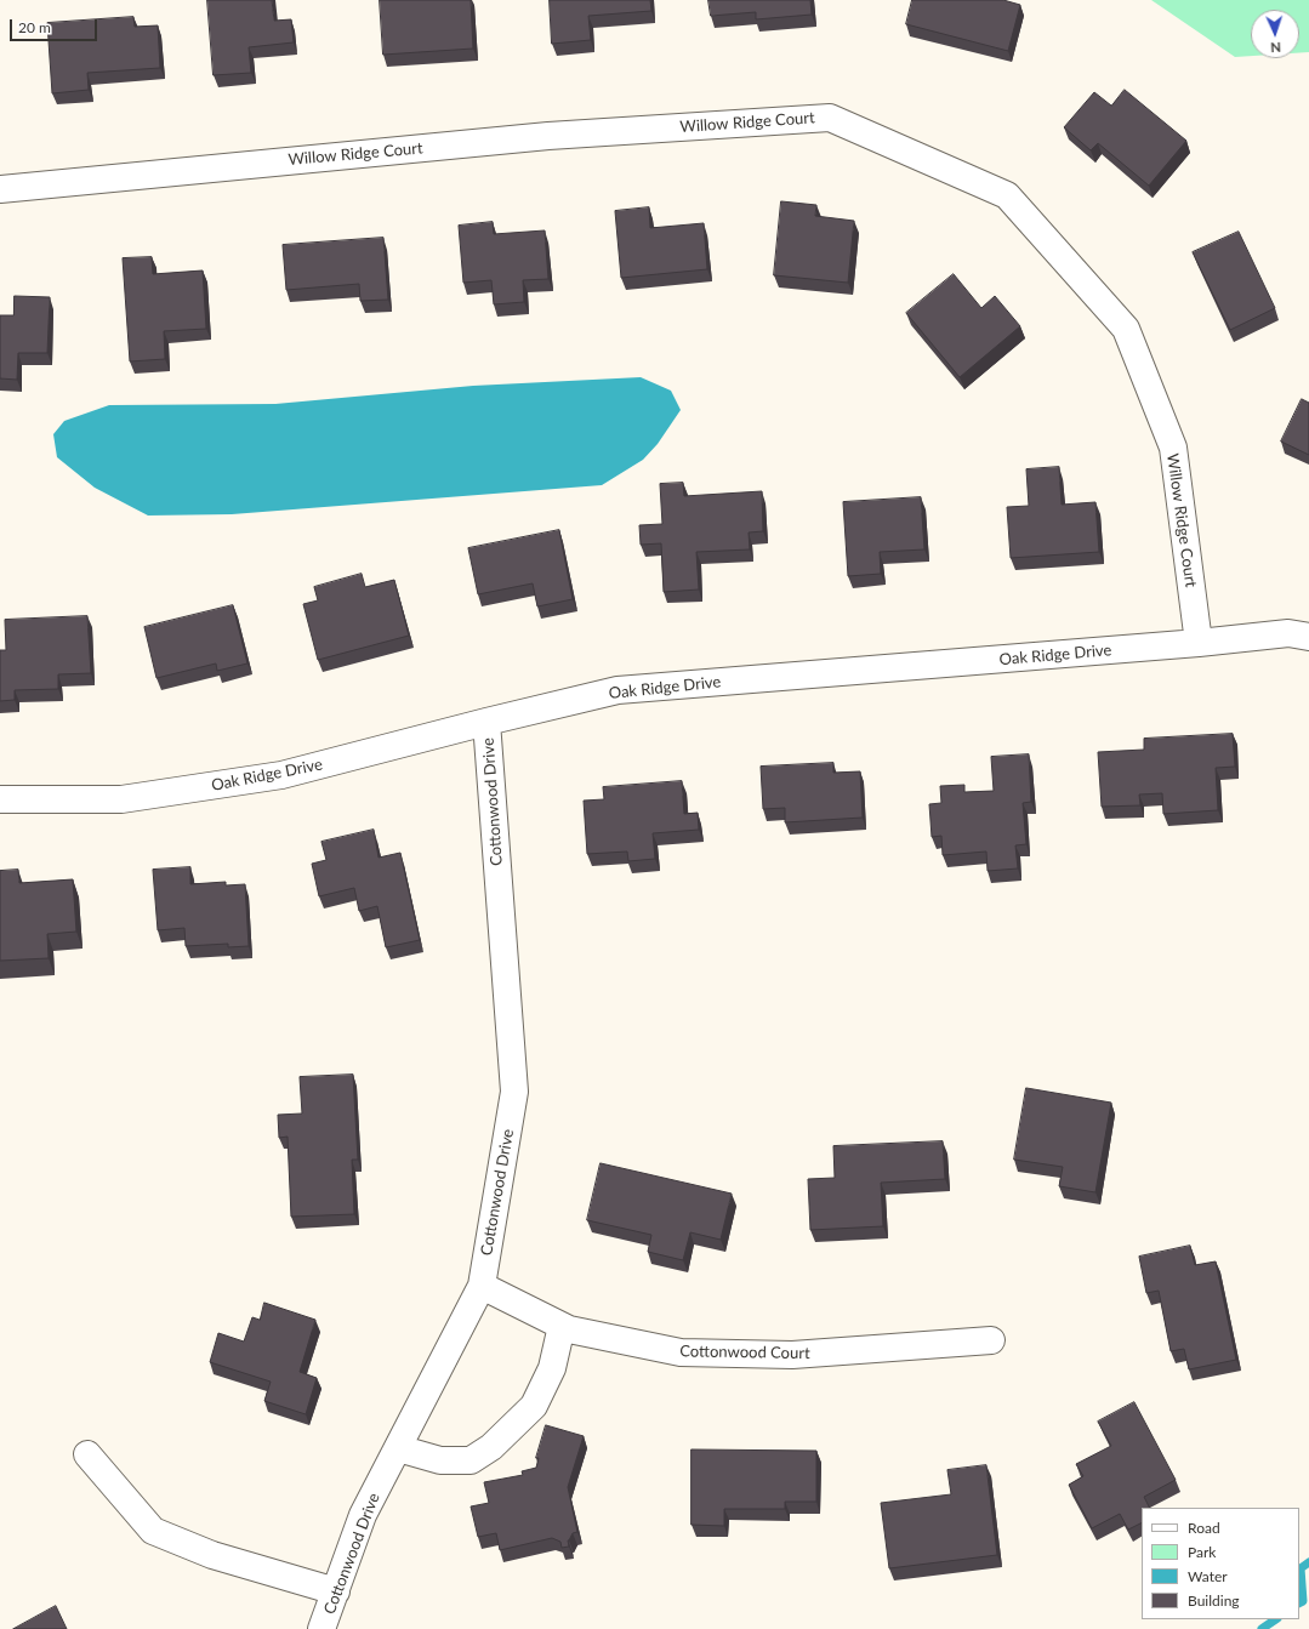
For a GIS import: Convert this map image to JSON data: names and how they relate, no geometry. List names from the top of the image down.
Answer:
{
  "streets": {
    "street": [
      "Willow Ridge Court",
      "Oak Ridge Drive",
      "Cottonwood Drive",
      "Cottonwood Court"
    ]
  },
  "crossings": [
    ["Willow Ridge Court", "Oak Ridge Drive"],
    ["Oak Ridge Drive", "Cottonwood Drive"],
    ["Cottonwood Drive", "Cottonwood Court"]
  ],
  "legend": [
    "Road",
    "Park",
    "Water",
    "Building"
  ],
  "scale_bar": "20 m",
  "north": "bottom"
}
